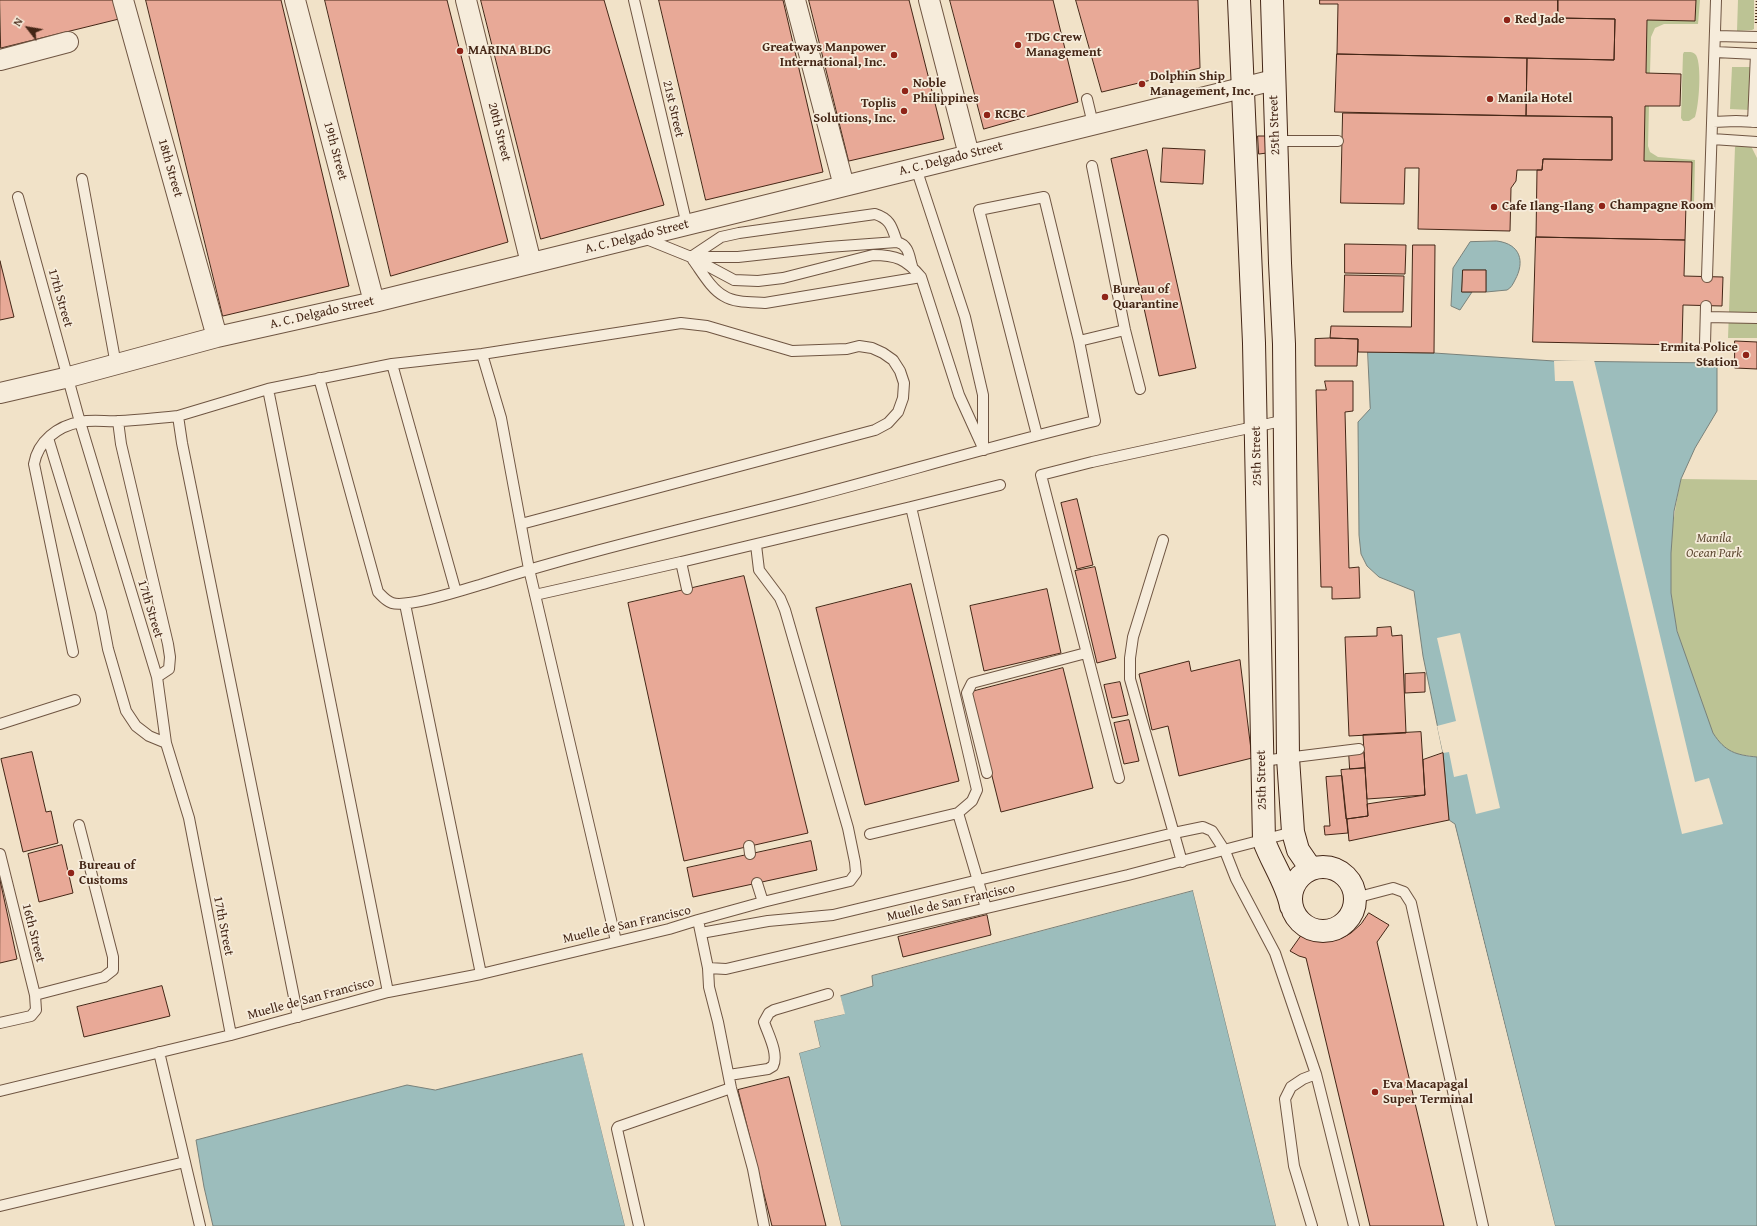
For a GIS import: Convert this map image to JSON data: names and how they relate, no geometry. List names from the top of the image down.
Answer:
{
  "streets": {
    "street": [
      "25th Street",
      "20th Street",
      "19th Street",
      "A. C. Delgado Street",
      "18th Street"
    ],
    "lane": [
      "21st Street",
      "17th Street",
      "Muelle de San Francisco",
      "16th Street"
    ]
  },
  "crossings": [
    ["21st Street", "A. C. Delgado Street"],
    ["25th Street", "A. C. Delgado Street"],
    ["25th Street", "Muelle de San Francisco"],
    ["20th Street", "A. C. Delgado Street"],
    ["19th Street", "A. C. Delgado Street"],
    ["A. C. Delgado Street", "18th Street"],
    ["A. C. Delgado Street", "17th Street"],
    ["17th Street", "Muelle de San Francisco"]
  ],
  "parks": ["Manila Ocean Park"],
  "places": [
    "Red Jade",
    "TDG Crew Management",
    "MARINA BLDG",
    "Greatways Manpower International, Inc.",
    "Dolphin Ship Management, Inc.",
    "Noble Philippines",
    "Manila Hotel",
    "Toplis Solutions, Inc.",
    "RCBC",
    "Champagne Room",
    "Cafe Ilang-Ilang",
    "Bureau of Quarantine",
    "Ermita Police Station",
    "Bureau of Customs",
    "Eva Macapagal Super Terminal"
  ],
  "north": "top left"
}
